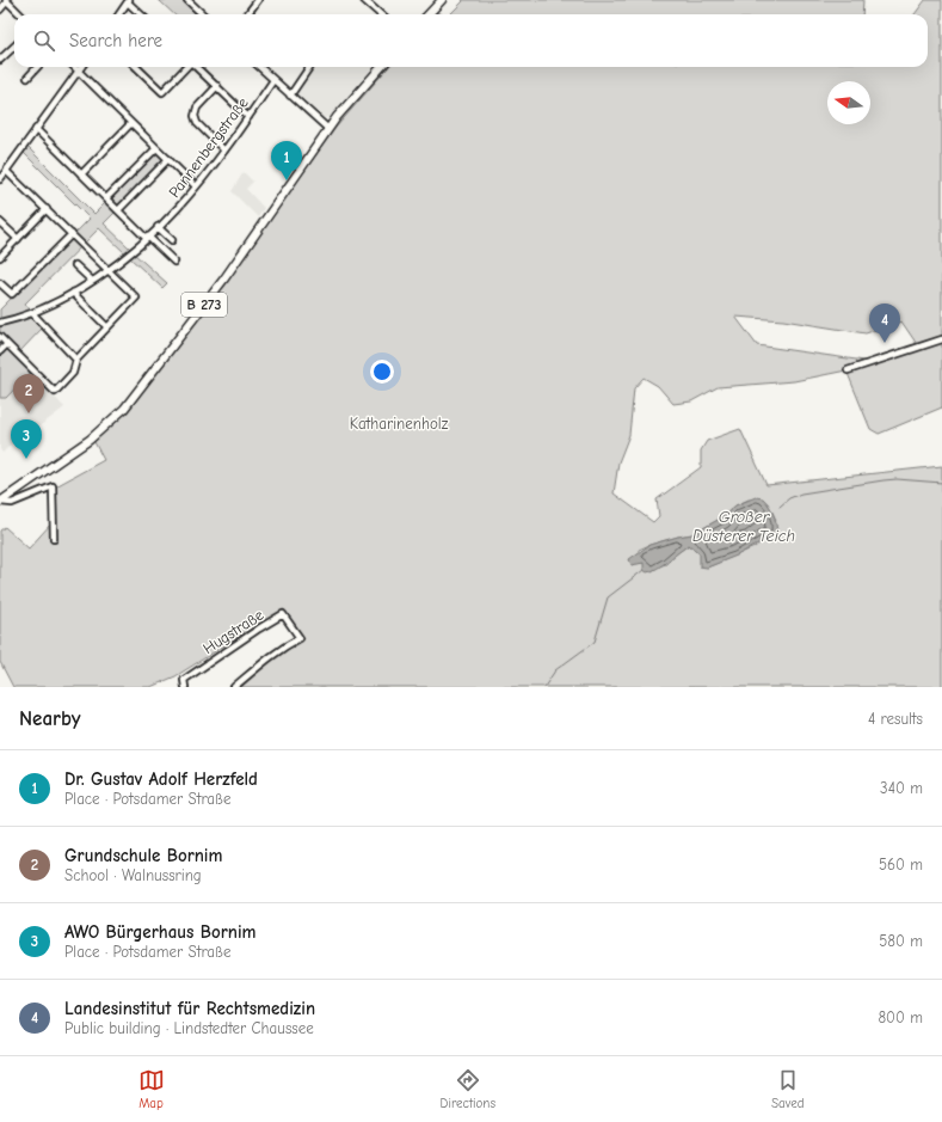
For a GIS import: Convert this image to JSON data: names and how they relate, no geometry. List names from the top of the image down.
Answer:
{
  "streets": {
    "main road": ["B 273"],
    "street": ["Pannenbergstraße", "Hugstraße"]
  },
  "water": ["Großer Düsterer Teich"],
  "parks": ["Katharinenholz"],
  "north": "left",
  "page": {
    "search": "Search here",
    "pins": [
      "1",
      "4",
      "2",
      "3"
    ],
    "heading": ["Nearby", "4 results"],
    "list": [
      {
        "mark": "1",
        "name": "Dr. Gustav Adolf Herzfeld",
        "note": "Place · Potsdamer Straße",
        "value": "340 m"
      },
      {
        "mark": "2",
        "name": "Grundschule Bornim",
        "note": "School · Walnussring",
        "value": "560 m"
      },
      {
        "mark": "3",
        "name": "AWO Bürgerhaus Bornim",
        "note": "Place · Potsdamer Straße",
        "value": "580 m"
      },
      {
        "mark": "4",
        "name": "Landesinstitut für Rechtsmedizin",
        "note": "Public building · Lindstedter Chaussee",
        "value": "800 m"
      }
    ],
    "nav": ["Map", "Directions", "Saved"]
  }
}
